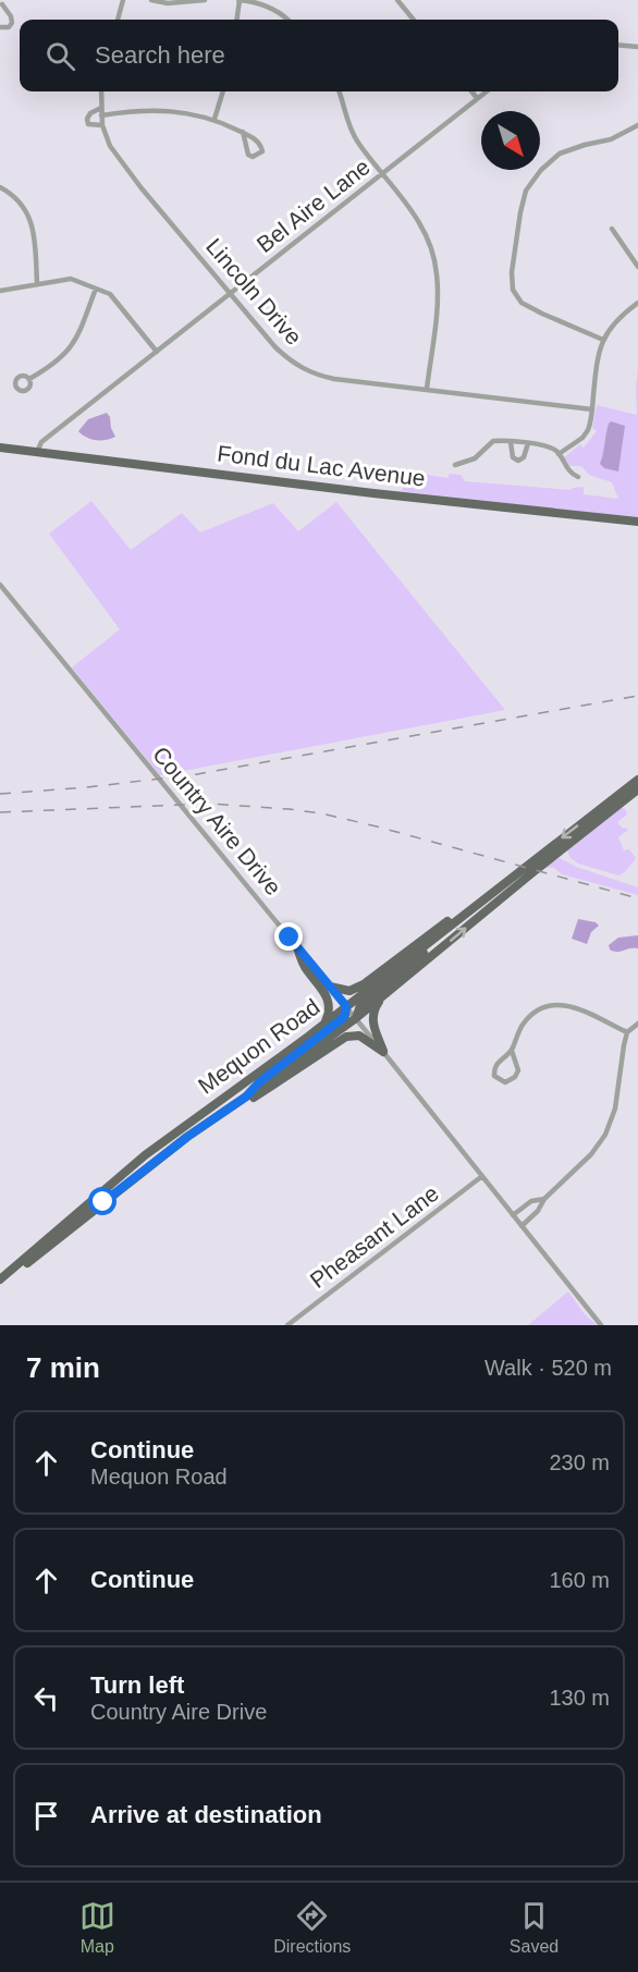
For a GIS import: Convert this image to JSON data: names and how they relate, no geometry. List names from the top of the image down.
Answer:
{
  "streets": {
    "main road": ["Fond du Lac Avenue", "Mequon Road"],
    "street": [
      "Bel Aire Lane",
      "Lincoln Drive",
      "Country Aire Drive",
      "Pheasant Lane"
    ]
  },
  "crossings": [
    ["Bel Aire Lane", "Lincoln Drive"],
    ["Bel Aire Lane", "Fond du Lac Avenue"],
    ["Country Aire Drive", "Mequon Road"],
    ["Country Aire Drive", "Pheasant Lane"]
  ],
  "north": "bottom right",
  "page": {
    "search": "Search here",
    "heading": ["7 min", "Walk · 520 m"],
    "list": [
      ["Continue", "Mequon Road", "230 m"],
      ["Continue", "160 m"],
      ["Turn left", "Country Aire Drive", "130 m"],
      "Arrive at destination"
    ],
    "nav": ["Map", "Directions", "Saved"]
  }
}
